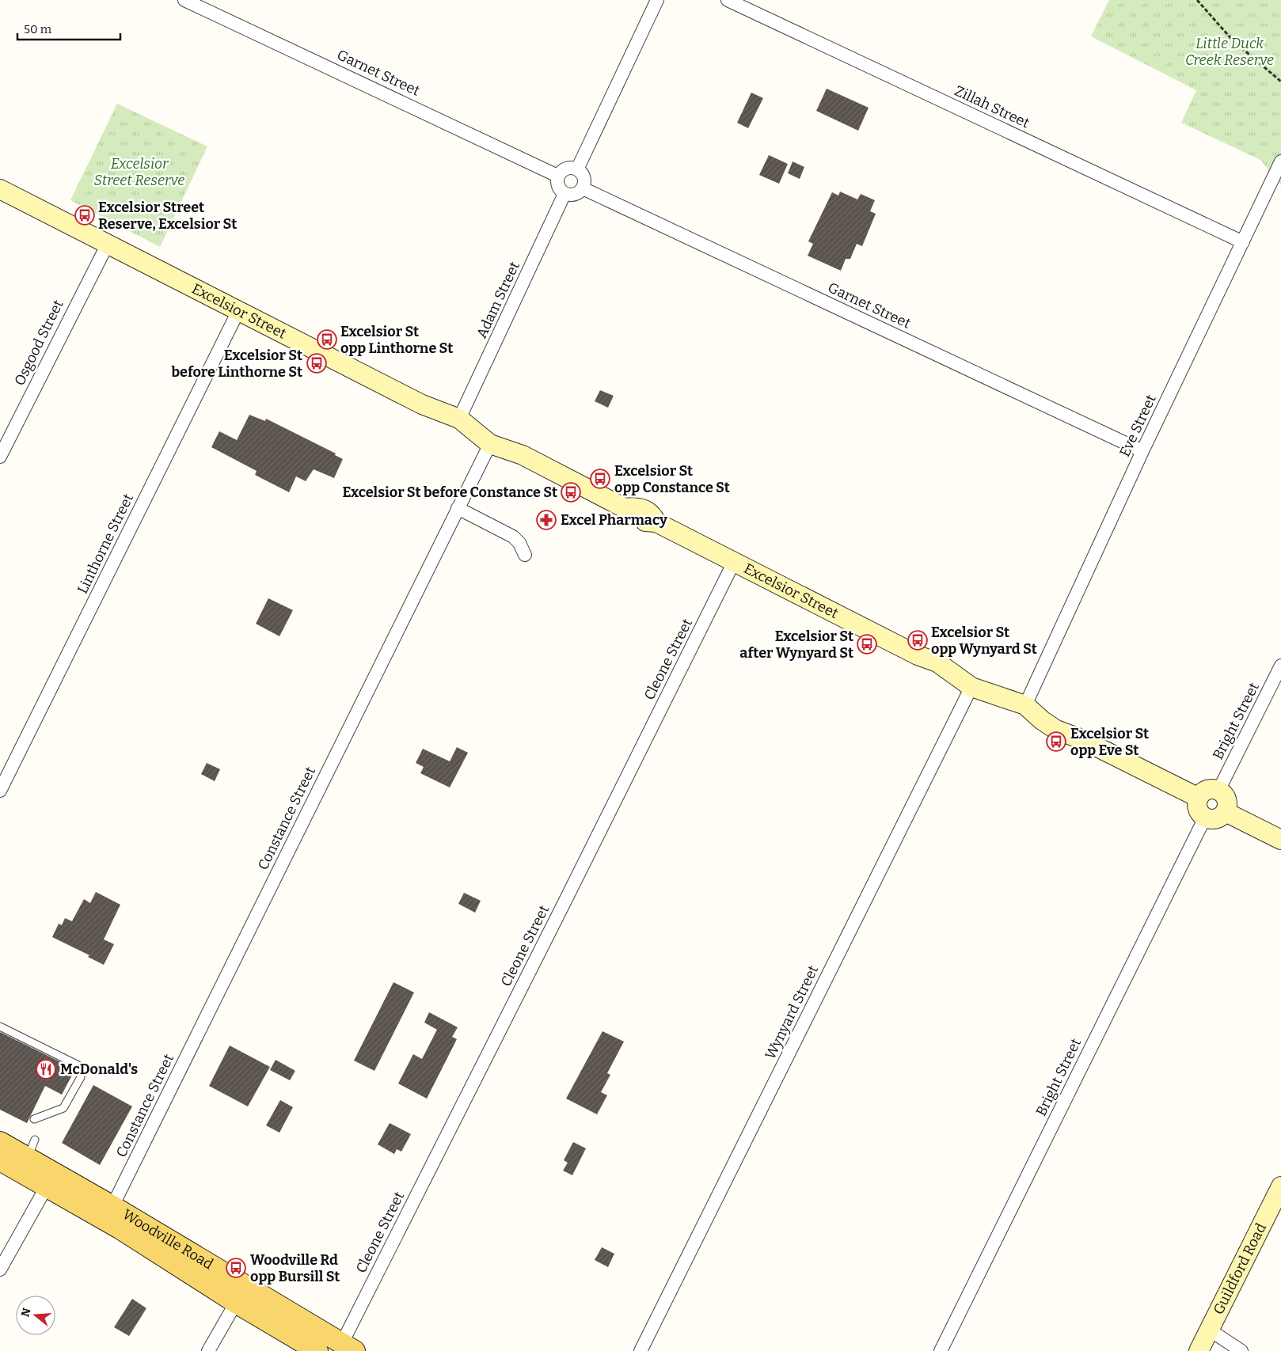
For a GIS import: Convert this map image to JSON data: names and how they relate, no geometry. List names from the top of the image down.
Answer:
{
  "streets": {
    "main road": ["Woodville Road"],
    "street": [
      "Garnet Street",
      "Zillah Street",
      "Adam Street",
      "Excelsior Street",
      "Osgood Street",
      "Eve Street",
      "Linthorne Street",
      "Cleone Street",
      "Bright Street",
      "Constance Street",
      "Wynyard Street",
      "Guildford Road"
    ]
  },
  "crossings": [
    ["Garnet Street", "Adam Street"],
    ["Garnet Street", "Eve Street"],
    ["Zillah Street", "Eve Street"],
    ["Adam Street", "Excelsior Street"],
    ["Excelsior Street", "Osgood Street"],
    ["Excelsior Street", "Eve Street"],
    ["Excelsior Street", "Linthorne Street"],
    ["Excelsior Street", "Cleone Street"],
    ["Excelsior Street", "Bright Street"],
    ["Excelsior Street", "Constance Street"],
    ["Excelsior Street", "Wynyard Street"],
    ["Cleone Street", "Woodville Road"],
    ["Constance Street", "Woodville Road"]
  ],
  "parks": ["Little Duck Creek Reserve", "Excelsior Street Reserve"],
  "places": {
    "bus stop": [
      "Excelsior Street Reserve, Excelsior St",
      "Excelsior St opp Linthorne St",
      "Excelsior St before Linthorne St",
      "Excelsior St opp Constance St",
      "Excelsior St before Constance St",
      "Excelsior St opp Wynyard St",
      "Excelsior St after Wynyard St",
      "Excelsior St opp Eve St",
      "Woodville Rd opp Bursill St"
    ],
    "pharmacy": ["Excel Pharmacy"],
    "restaurant": ["McDonald's"]
  },
  "scale_bar": "50 m",
  "north": "left"
}
